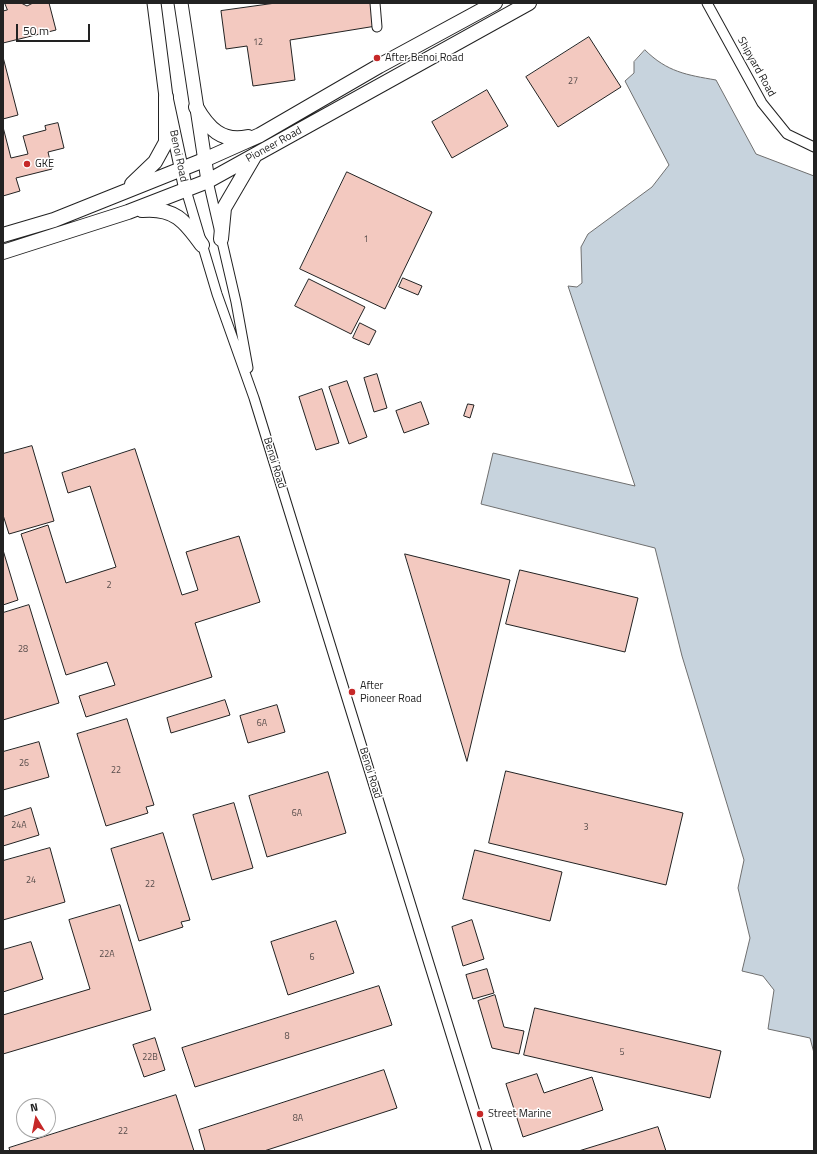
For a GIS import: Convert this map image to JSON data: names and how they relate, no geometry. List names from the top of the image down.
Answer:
{
  "streets": {
    "main road": ["Pioneer Road", "Benoi Road"],
    "street": ["Shipyard Road"]
  },
  "crossings": [
    ["Pioneer Road", "Benoi Road"]
  ],
  "places": [
    "After Benoi Road",
    "GKE",
    "After Pioneer Road",
    "Street Marine"
  ],
  "house_numbers": [
    "12",
    "27",
    "1",
    "2",
    "28",
    "6A",
    "26",
    "22",
    "6A",
    "24A",
    "3",
    "24",
    "22",
    "22A",
    "6",
    "8",
    "5",
    "22B",
    "8A",
    "22"
  ],
  "scale_bar": "50 m",
  "north": "top"
}
